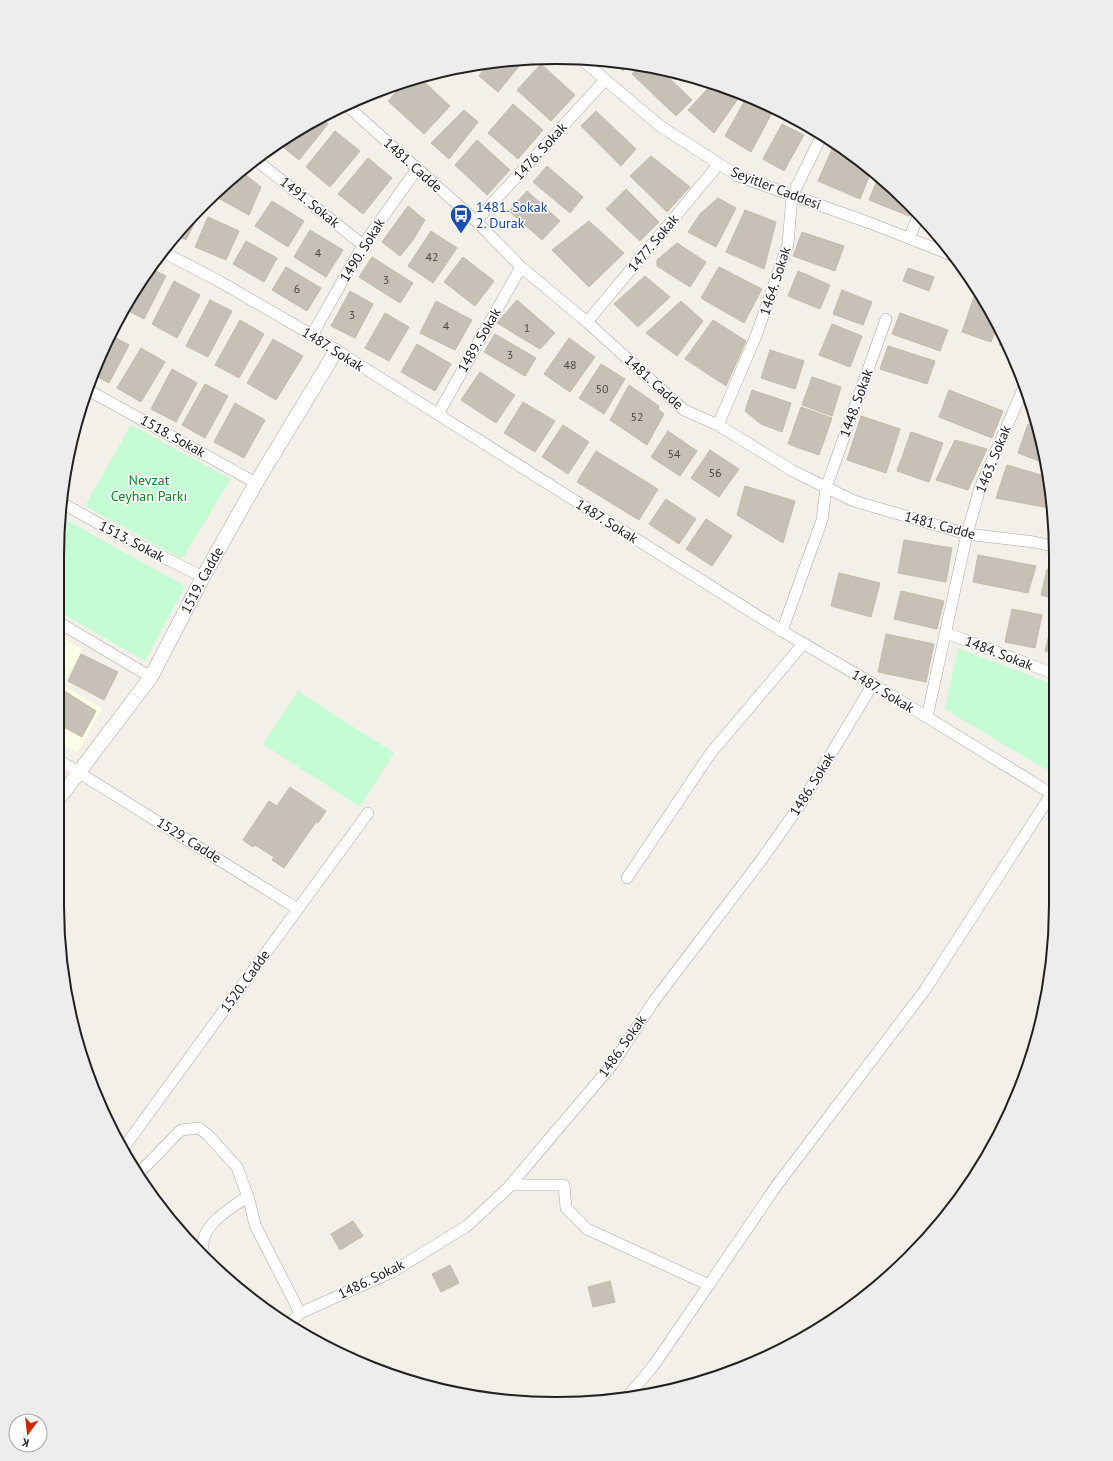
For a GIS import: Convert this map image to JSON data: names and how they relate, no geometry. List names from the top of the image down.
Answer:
{
  "streets": {
    "street": [
      "1476. Sokak",
      "1481. Cadde",
      "Seyitler Caddesi",
      "1491. Sokak",
      "1477. Sokak",
      "1490. Sokak",
      "1464. Sokak",
      "1489. Sokak",
      "1487. Sokak",
      "1448. Sokak",
      "1518. Sokak",
      "1463. Sokak",
      "1513. Sokak",
      "1519. Cadde",
      "1484. Sokak",
      "1486. Sokak",
      "1529. Cadde",
      "1520. Cadde"
    ]
  },
  "crossings": [
    ["1476. Sokak", "1481. Cadde"],
    ["1476. Sokak", "Seyitler Caddesi"],
    ["1481. Cadde", "1477. Sokak"],
    ["1481. Cadde", "1490. Sokak"],
    ["1481. Cadde", "1464. Sokak"],
    ["1481. Cadde", "1489. Sokak"],
    ["1481. Cadde", "1448. Sokak"],
    ["1481. Cadde", "1463. Sokak"],
    ["Seyitler Caddesi", "1477. Sokak"],
    ["Seyitler Caddesi", "1464. Sokak"],
    ["1491. Sokak", "1490. Sokak"],
    ["1490. Sokak", "1487. Sokak"],
    ["1489. Sokak", "1487. Sokak"],
    ["1487. Sokak", "1448. Sokak"],
    ["1487. Sokak", "1519. Cadde"],
    ["1487. Sokak", "1486. Sokak"],
    ["1518. Sokak", "1519. Cadde"],
    ["1513. Sokak", "1519. Cadde"],
    ["1519. Cadde", "1529. Cadde"],
    ["1529. Cadde", "1520. Cadde"]
  ],
  "parks": ["Nevzat Ceyhan Parkı"],
  "places": {
    "bus stop": ["1481. Sokak 2. Durak"]
  },
  "house_numbers": [
    "4",
    "42",
    "3",
    "6",
    "3",
    "4",
    "1",
    "3",
    "48",
    "50",
    "52",
    "54",
    "56"
  ],
  "north": "bottom"
}
